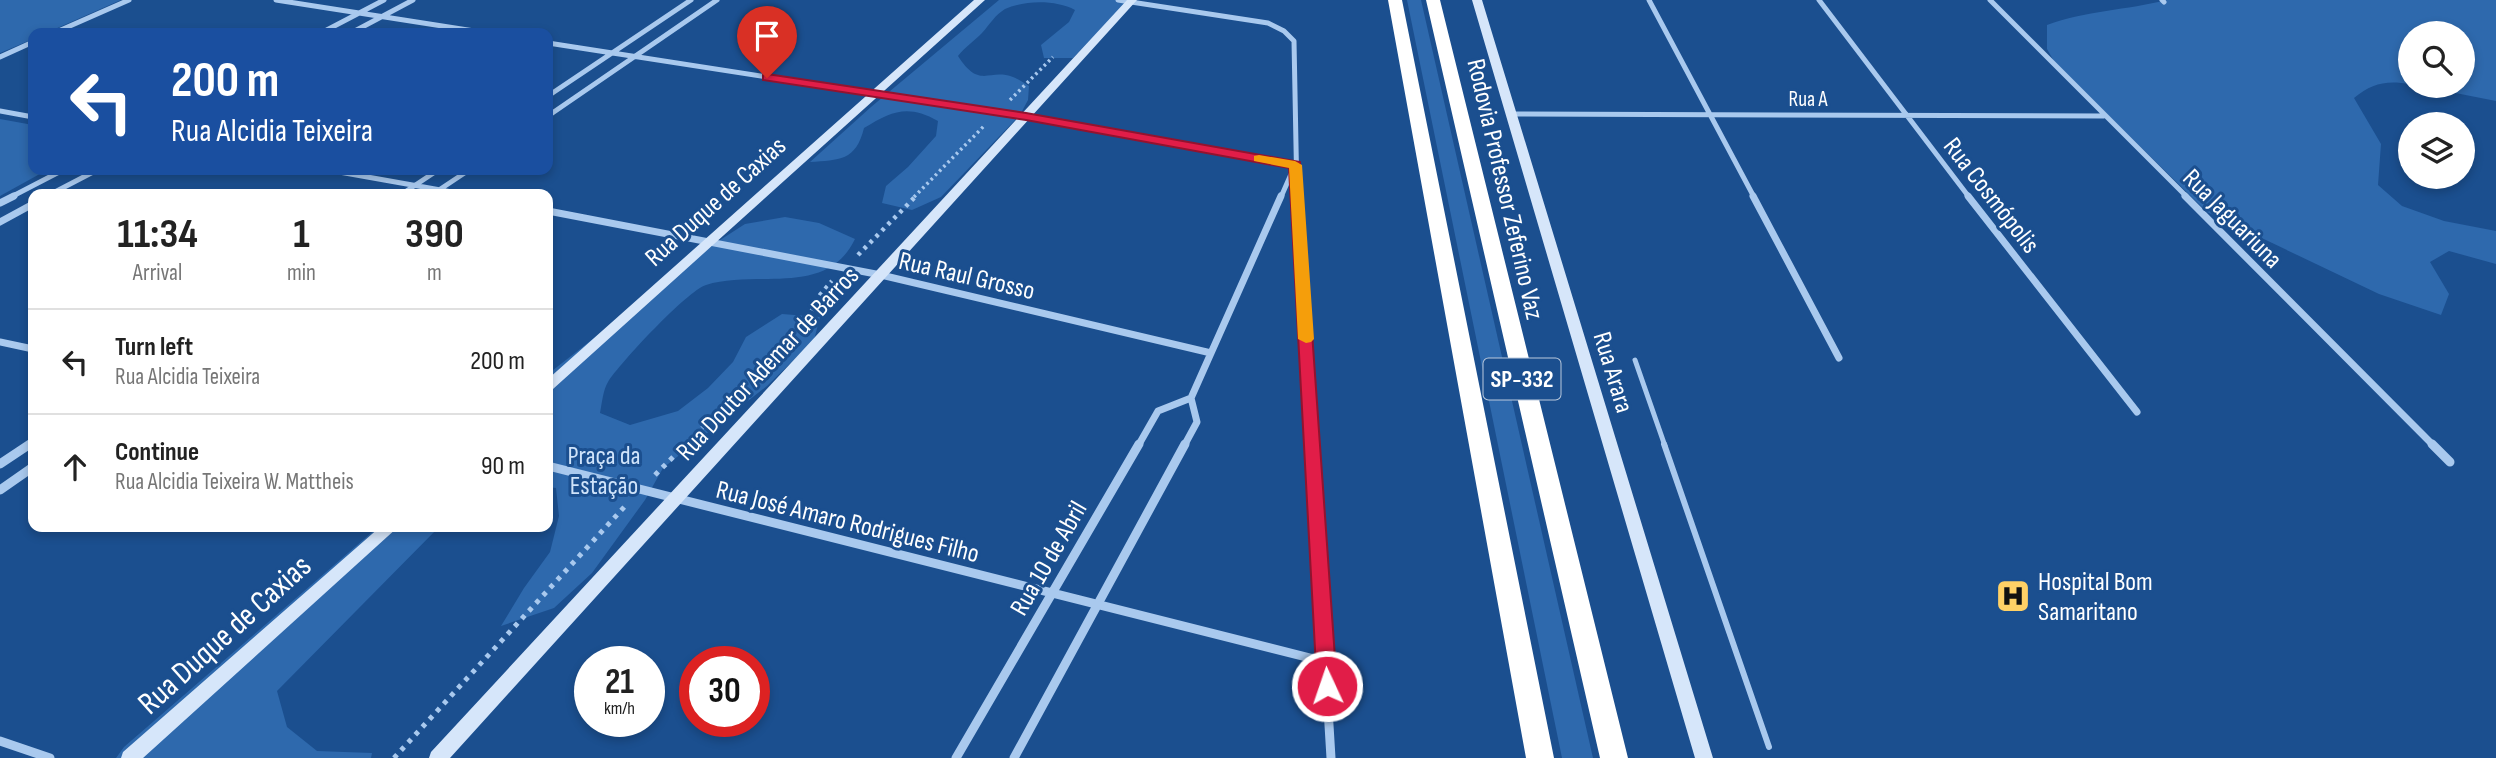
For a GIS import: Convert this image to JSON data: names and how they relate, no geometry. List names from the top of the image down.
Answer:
{
  "streets": {
    "highway": ["Rodovia Professor Zeferino Vaz", "SP-332"],
    "street": [
      "Rua A",
      "Rua Cosmópolis",
      "Rua Duque de Caxias",
      "Rua Jaguariuna",
      "Rua Raul Grosso",
      "Rua Doutor Ademar de Barros",
      "Rua Arara",
      "Rua José Amaro Rodrigues Filho",
      "Rua 10 de Abril"
    ]
  },
  "crossings": [
    ["Rua A", "Rua Cosmópolis"],
    ["Rua A", "Rua Jaguariuna"],
    ["Rua A", "Rua Arara"],
    ["Rua Duque de Caxias", "Rua Raul Grosso"],
    ["Rua Raul Grosso", "Rua Doutor Ademar de Barros"],
    ["Rua Doutor Ademar de Barros", "Rua José Amaro Rodrigues Filho"],
    ["Rua José Amaro Rodrigues Filho", "Rua 10 de Abril"]
  ],
  "parks": ["Praça da Estação"],
  "places": {
    "hospital": ["Hospital Bom Samaritano"]
  },
  "page": {
    "turn": ["200 m", "Rua Alcidia Teixeira"],
    "eta": [
      "11:34",
      "Arrival",
      "1",
      "min",
      "390",
      "m"
    ],
    "list": [
      {
        "name": "Turn left",
        "note": "Rua Alcidia Teixeira",
        "value": "200 m"
      },
      {
        "name": "Continue",
        "note": "Rua Alcidia Teixeira W. Mattheis",
        "value": "90 m"
      }
    ],
    "speed": "21 km/h",
    "limit": "30"
  }
}
